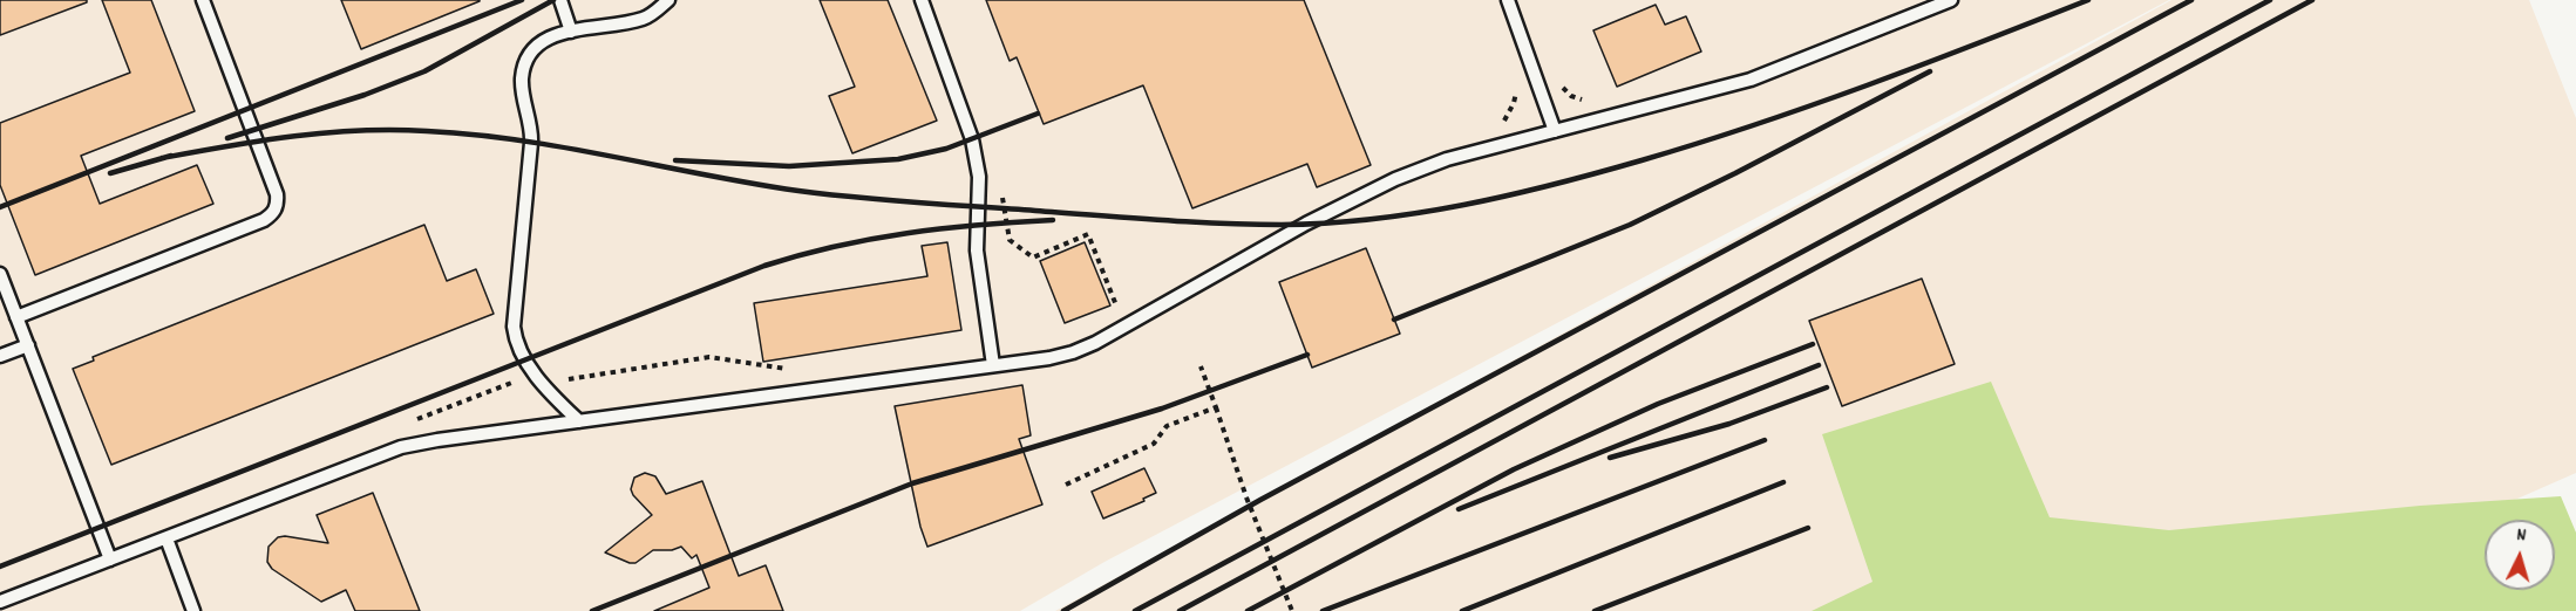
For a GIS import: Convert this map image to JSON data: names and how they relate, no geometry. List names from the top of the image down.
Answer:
{
  "north": "top"
}
